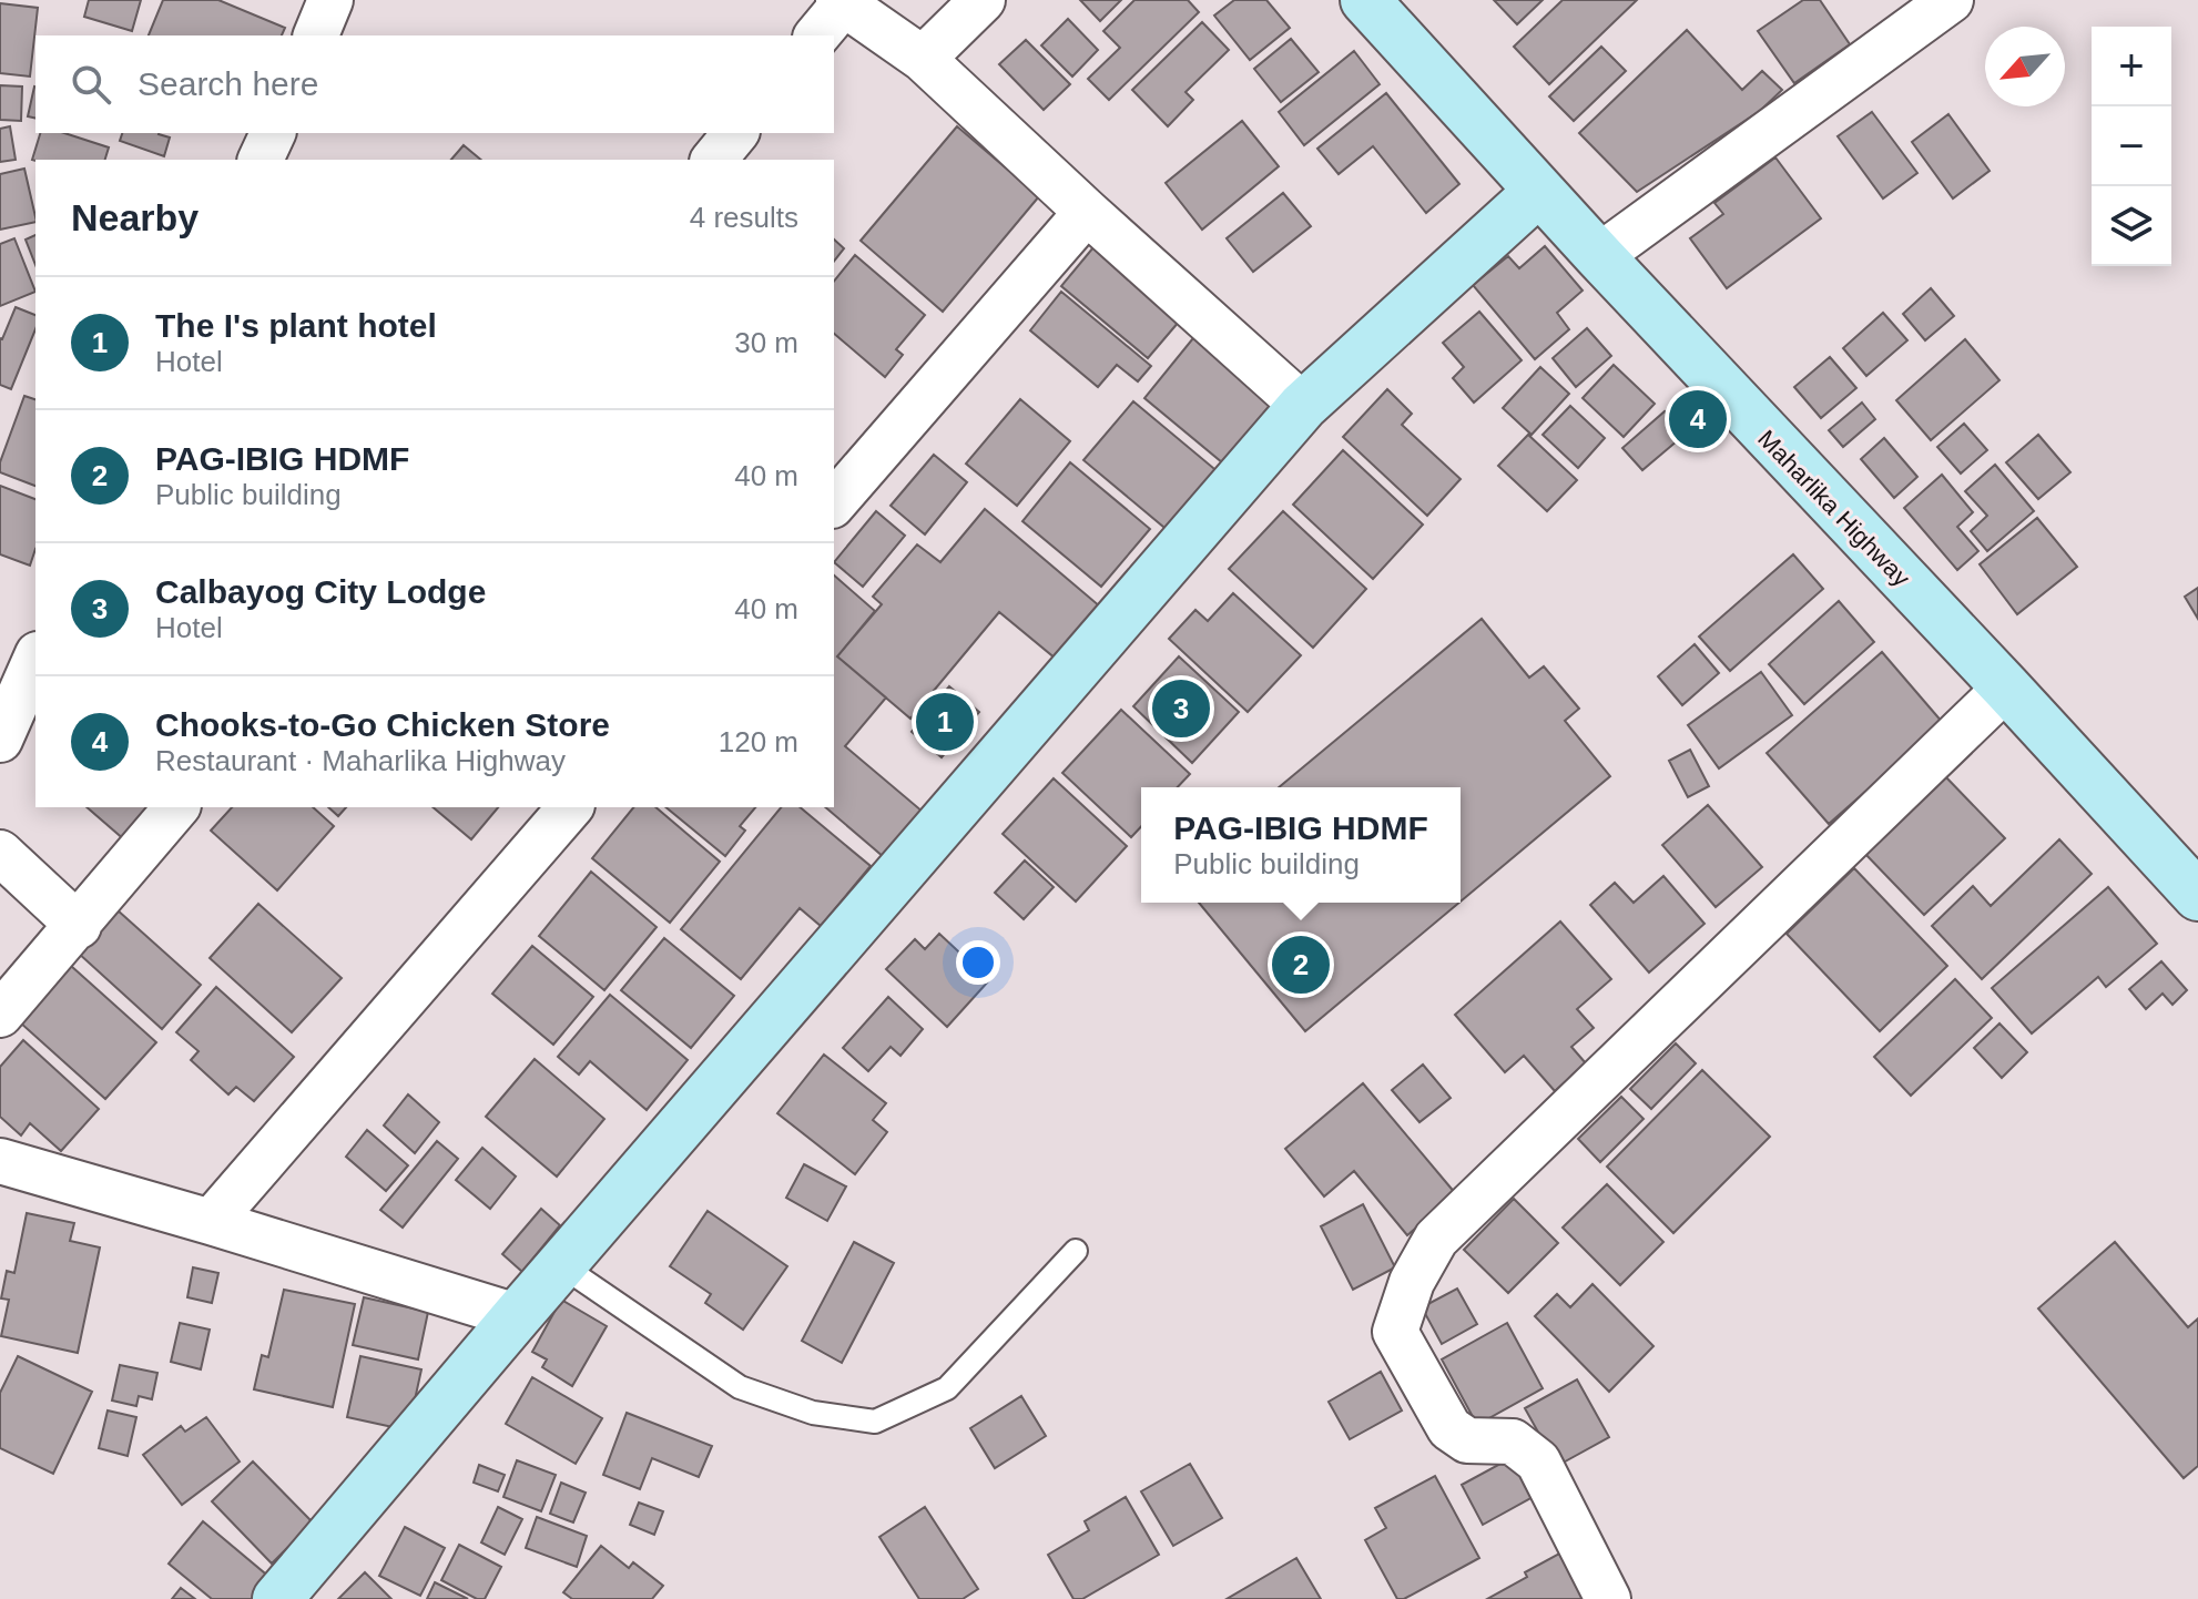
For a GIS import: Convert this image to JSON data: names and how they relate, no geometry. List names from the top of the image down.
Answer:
{
  "streets": {
    "street": ["Maharlika Highway"]
  },
  "north": "bottom left",
  "page": {
    "map_buttons": ["+", "−"],
    "search": "Search here",
    "heading": ["Nearby", "4 results"],
    "list": [
      {
        "mark": "1",
        "name": "The I's plant hotel",
        "note": "Hotel",
        "value": "30 m"
      },
      {
        "mark": "2",
        "name": "PAG-IBIG HDMF",
        "note": "Public building",
        "value": "40 m"
      },
      {
        "mark": "3",
        "name": "Calbayog City Lodge",
        "note": "Hotel",
        "value": "40 m"
      },
      {
        "mark": "4",
        "name": "Chooks-to-Go Chicken Store",
        "note": "Restaurant · Maharlika Highway",
        "value": "120 m"
      }
    ],
    "pins": [
      "4",
      "3",
      "1",
      "2"
    ],
    "popup": ["PAG-IBIG HDMF", "Public building"]
  }
}
